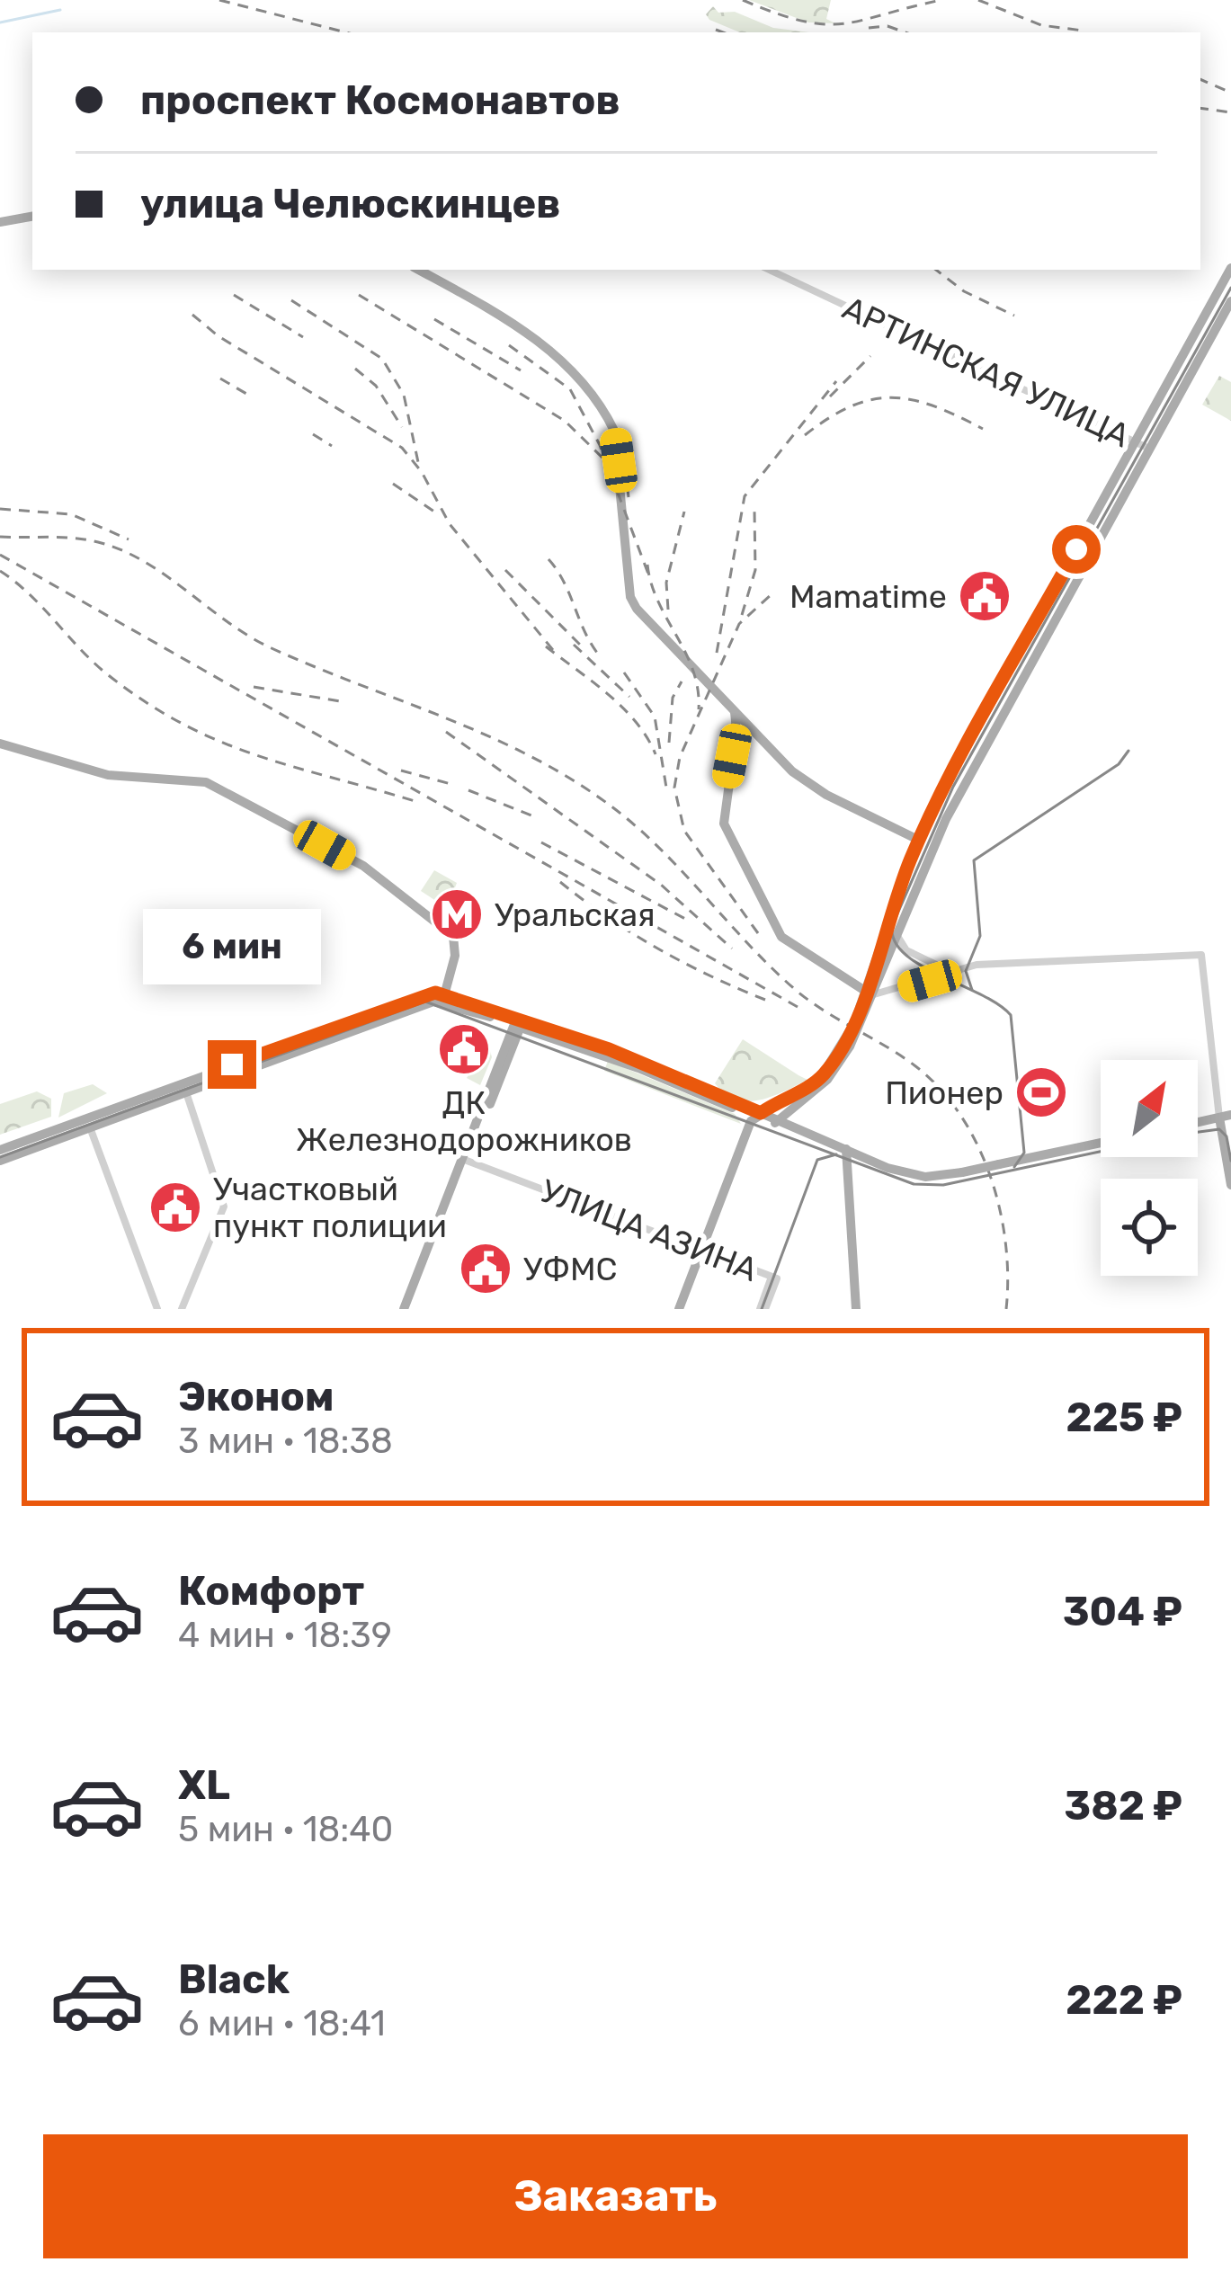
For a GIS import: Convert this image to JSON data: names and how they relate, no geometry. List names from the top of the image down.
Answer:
{
  "streets": {
    "street": ["АРТИНСКАЯ УЛИЦА", "УЛИЦА АЗИНА"]
  },
  "places": {
    "public building": [
      "Mamatime",
      "ДК Железнодорожников",
      "Участковый пункт полиции",
      "УФМС"
    ],
    "metro station": ["Уральская"],
    "sports": ["Пионер"]
  },
  "north": "top right",
  "page": {
    "banner": ["проспект Космонавтов", "улица Челюскинцев"],
    "bubble": "6 мин",
    "list": [
      {
        "name": "Эконом",
        "note": "3 мин · 18:38",
        "value": "225 ₽"
      },
      {
        "name": "Комфорт",
        "note": "4 мин · 18:39",
        "value": "304 ₽"
      },
      {
        "name": "XL",
        "note": "5 мин · 18:40",
        "value": "382 ₽"
      },
      {
        "name": "Black",
        "note": "6 мин · 18:41",
        "value": "222 ₽"
      }
    ],
    "buttons": "Заказать"
  }
}
